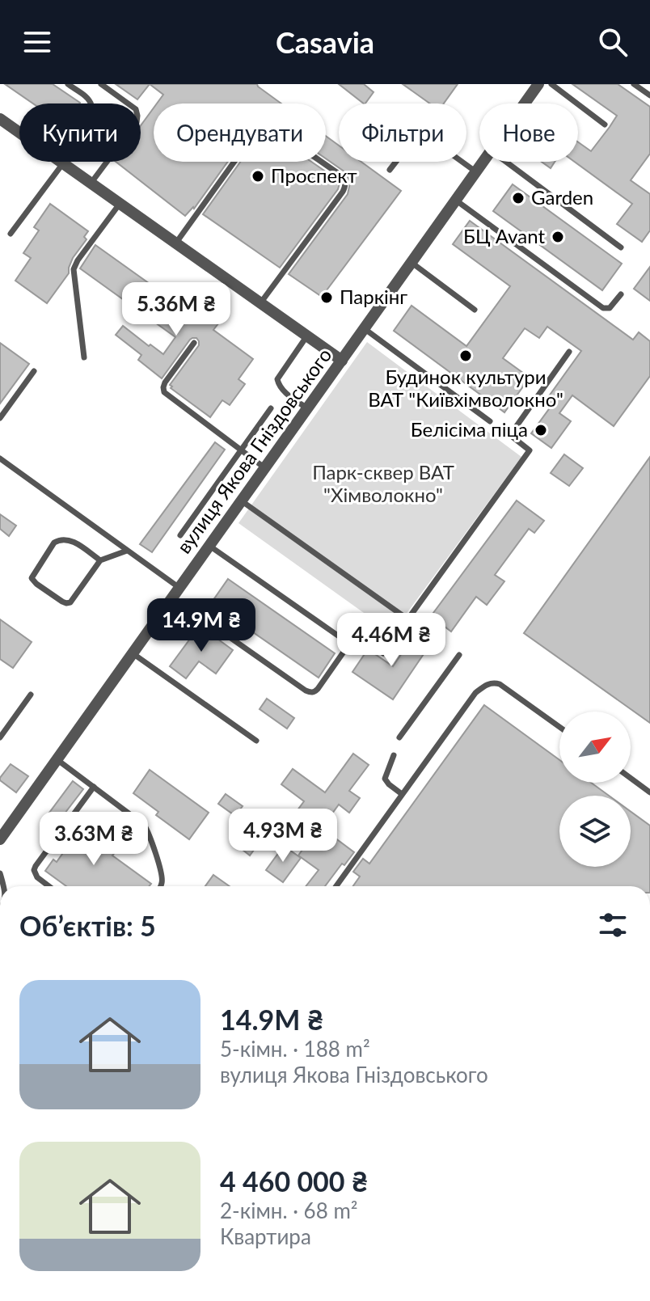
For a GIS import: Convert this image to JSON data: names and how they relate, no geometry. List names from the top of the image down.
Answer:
{
  "streets": {
    "street": ["вулиця Якова Гніздовського"]
  },
  "parks": ["Парк-сквер ВАТ \"Хімволокно\""],
  "places": [
    "Проспект",
    "Garden",
    "БЦ Avant",
    "Паркінг",
    "Будинок культури ВАТ \"Київхімволокно\"",
    "Белісіма піца"
  ],
  "north": "top right",
  "page": {
    "header": "Casavia",
    "chip": [
      "Купити",
      "Орендувати",
      "Фільтри",
      "Нове"
    ],
    "price": [
      "5.36M ₴",
      "14.9M ₴",
      "4.46M ₴",
      "4.93M ₴",
      "3.63M ₴"
    ],
    "heading": "Об’єктів: 5",
    "list": [
      {
        "name": "14.9M ₴",
        "note": "5-кімн. · 188 m² · вулиця Якова Гніздовського"
      },
      {
        "name": "4 460 000 ₴",
        "note": "2-кімн. · 68 m² · Квартира"
      }
    ]
  }
}
